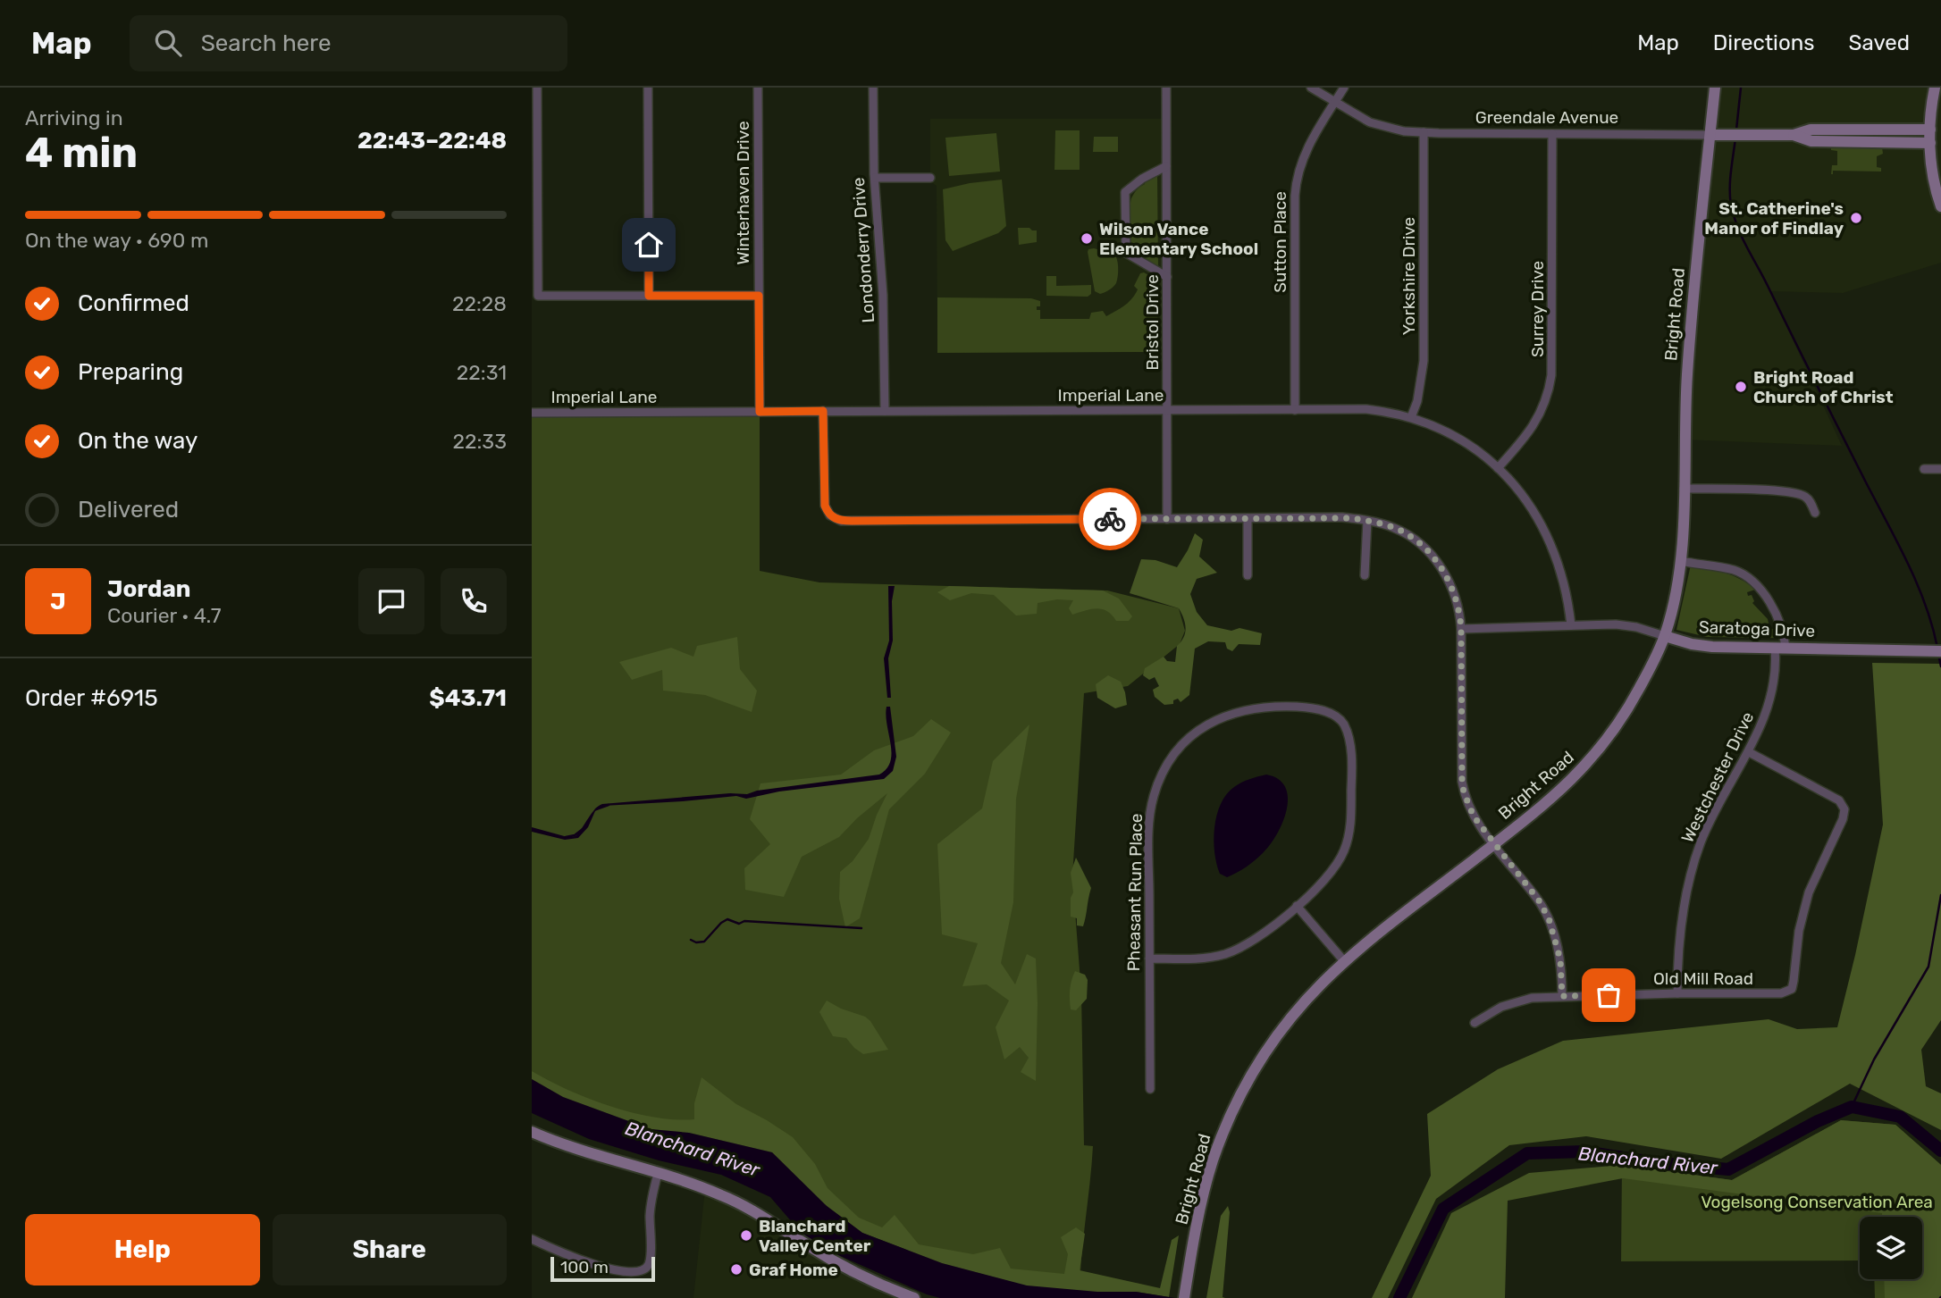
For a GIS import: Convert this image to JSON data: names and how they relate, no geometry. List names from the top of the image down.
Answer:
{
  "streets": {
    "main road": ["Greendale Avenue", "Bright Road", "Saratoga Drive"],
    "street": [
      "Winterhaven Drive",
      "Sutton Place",
      "Londonderry Drive",
      "Yorkshire Drive",
      "Surrey Drive",
      "Bristol Drive",
      "Imperial Lane",
      "Westchester Drive",
      "Pheasant Run Place",
      "Old Mill Road"
    ]
  },
  "crossings": [
    ["Greendale Avenue", "Sutton Place"],
    ["Greendale Avenue", "Yorkshire Drive"],
    ["Greendale Avenue", "Surrey Drive"],
    ["Greendale Avenue", "Bright Road"],
    ["Winterhaven Drive", "Imperial Lane"],
    ["Sutton Place", "Imperial Lane"],
    ["Londonderry Drive", "Imperial Lane"],
    ["Yorkshire Drive", "Imperial Lane"],
    ["Surrey Drive", "Imperial Lane"],
    ["Bright Road", "Saratoga Drive"],
    ["Bright Road", "Westchester Drive"],
    ["Bristol Drive", "Imperial Lane"],
    ["Imperial Lane", "Saratoga Drive"],
    ["Saratoga Drive", "Westchester Drive"],
    ["Westchester Drive", "Old Mill Road"]
  ],
  "water": ["Blanchard River"],
  "parks": ["Vogelsong Conservation Area"],
  "places": [
    "St. Catherine's Manor of Findlay",
    "Wilson Vance Elementary School",
    "Bright Road Church of Christ",
    "Blanchard Valley Center",
    "Graf Home"
  ],
  "scale_bar": "100 m",
  "page": {
    "header": "Map",
    "search": "Search here",
    "nav": ["Map", "Directions", "Saved"],
    "heading": ["4 min", "Arriving in", "22:43–22:48"],
    "panel": [
      "Jordan",
      "Courier · 4.7",
      "Order #6915",
      "$43.71"
    ],
    "bar": "On the way · 690 m",
    "list": [
      ["Confirmed", "22:28"],
      ["Preparing", "22:31"],
      ["On the way", "22:33"],
      "Delivered"
    ],
    "round": "J",
    "buttons": ["Help", "Share"],
    "scale": "100 m"
  }
}
